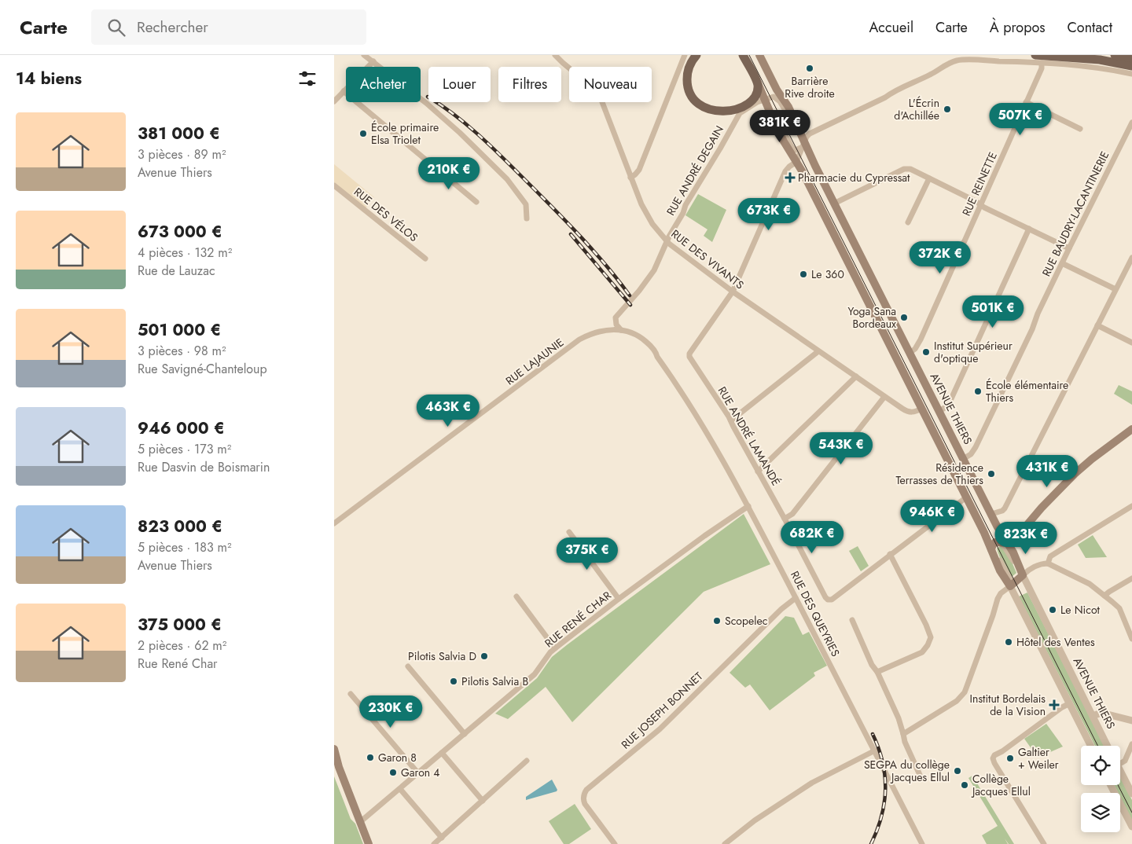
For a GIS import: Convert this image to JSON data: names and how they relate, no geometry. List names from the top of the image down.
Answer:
{
  "streets": {
    "main road": ["AVENUE THIERS"],
    "street": [
      "RUE ANDRÉ DEGAIN",
      "RUE REINETTE",
      "RUE BAUDRY-LACANTINERIE",
      "RUE DES VÉLOS",
      "RUE DES VIVANTS",
      "RUE LAJAUNIE",
      "RUE ANDRÉ LAMANDÉ",
      "RUE DES QUEYRIES",
      "RUE RENÉ CHAR",
      "RUE JOSEPH BONNET"
    ]
  },
  "crossings": [
    ["RUE ANDRÉ DEGAIN", "RUE DES VIVANTS"],
    ["RUE ANDRÉ DEGAIN", "RUE LAJAUNIE"],
    ["RUE ANDRÉ DEGAIN", "RUE DES QUEYRIES"],
    ["RUE REINETTE", "AVENUE THIERS"],
    ["RUE BAUDRY-LACANTINERIE", "AVENUE THIERS"],
    ["RUE DES VIVANTS", "RUE ANDRÉ LAMANDÉ"],
    ["RUE LAJAUNIE", "RUE DES QUEYRIES"],
    ["RUE DES QUEYRIES", "RUE RENÉ CHAR"],
    ["RUE DES QUEYRIES", "RUE JOSEPH BONNET"]
  ],
  "places": {
    "other": [
      "Barrière Rive droite",
      "L'Écrin d'Achillée",
      "École primaire Elsa Triolet",
      "Le 360",
      "Yoga Sana Bordeaux",
      "Institut Supérieur d'optique",
      "École élémentaire Thiers",
      "Résidence Terrasses de Thiers",
      "Le Nicot",
      "Scopelec",
      "Hôtel des Ventes",
      "Pilotis Salvia D",
      "Pilotis Salvia B",
      "Garon 8",
      "Galtier + Weiler",
      "SEGPA du collège Jacques Ellul",
      "Garon 4",
      "Collège Jacques Ellul"
    ],
    "health": ["Pharmacie du Cypressat", "Institut Bordelais de la Vision"]
  },
  "page": {
    "header": "Carte",
    "search": "Rechercher",
    "nav": [
      "Accueil",
      "Carte",
      "À propos",
      "Contact"
    ],
    "heading": "14 biens",
    "chip": [
      "Acheter",
      "Louer",
      "Filtres",
      "Nouveau"
    ],
    "list": [
      {
        "name": "381 000 €",
        "note": "3 pièces · 89 m² · Avenue Thiers"
      },
      {
        "name": "673 000 €",
        "note": "4 pièces · 132 m² · Rue de Lauzac"
      },
      {
        "name": "501 000 €",
        "note": "3 pièces · 98 m² · Rue Savigné-Chanteloup"
      },
      {
        "name": "946 000 €",
        "note": "5 pièces · 173 m² · Rue Dasvin de Boismarin"
      },
      {
        "name": "823 000 €",
        "note": "5 pièces · 183 m² · Avenue Thiers"
      },
      {
        "name": "375 000 €",
        "note": "2 pièces · 62 m² · Rue René Char"
      }
    ],
    "price": [
      "507K €",
      "381K €",
      "210K €",
      "673K €",
      "372K €",
      "501K €",
      "463K €",
      "543K €",
      "431K €",
      "946K €",
      "682K €",
      "823K €",
      "375K €",
      "230K €"
    ]
  }
}
